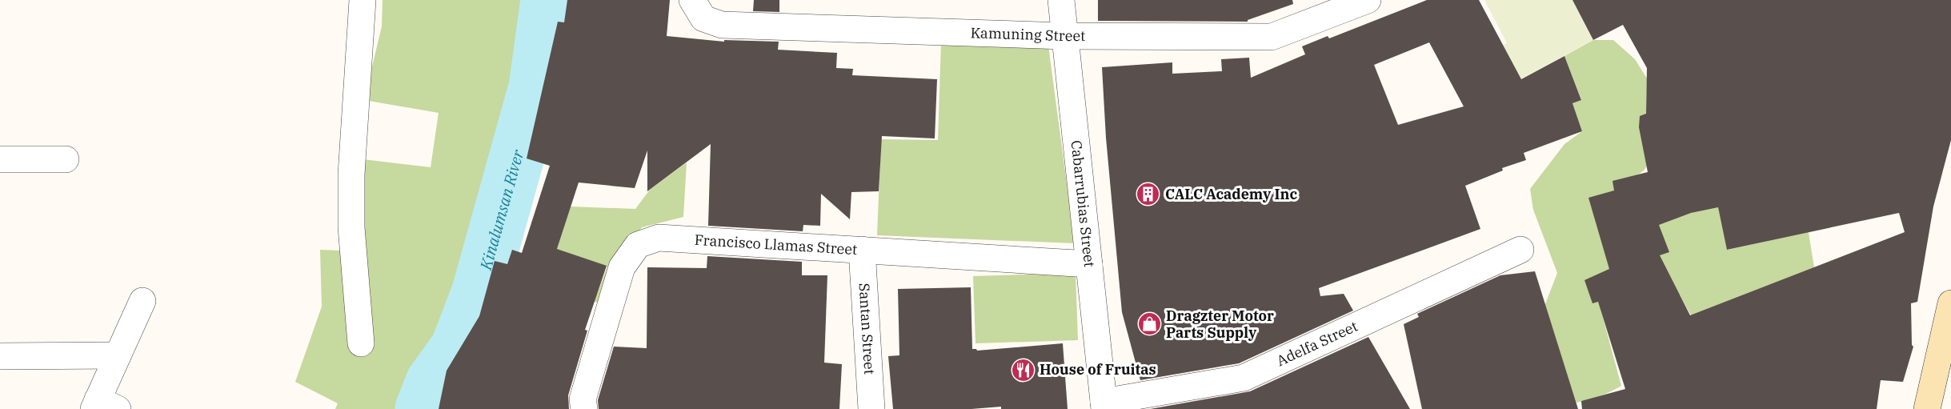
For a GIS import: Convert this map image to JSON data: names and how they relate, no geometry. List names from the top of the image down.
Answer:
{
  "streets": {
    "street": [
      "Kamuning Street",
      "Cabarrubias Street",
      "Francisco Llamas Street",
      "Santan Street",
      "Adelfa Street"
    ]
  },
  "crossings": [
    ["Kamuning Street", "Cabarrubias Street"],
    ["Cabarrubias Street", "Francisco Llamas Street"],
    ["Cabarrubias Street", "Adelfa Street"],
    ["Francisco Llamas Street", "Santan Street"]
  ],
  "water": ["Kinalumsan River"],
  "places": {
    "building": ["CALC Academy Inc"],
    "shop": ["Dragzter Motor Parts Supply"],
    "restaurant": ["House of Fruitas"]
  }
}
